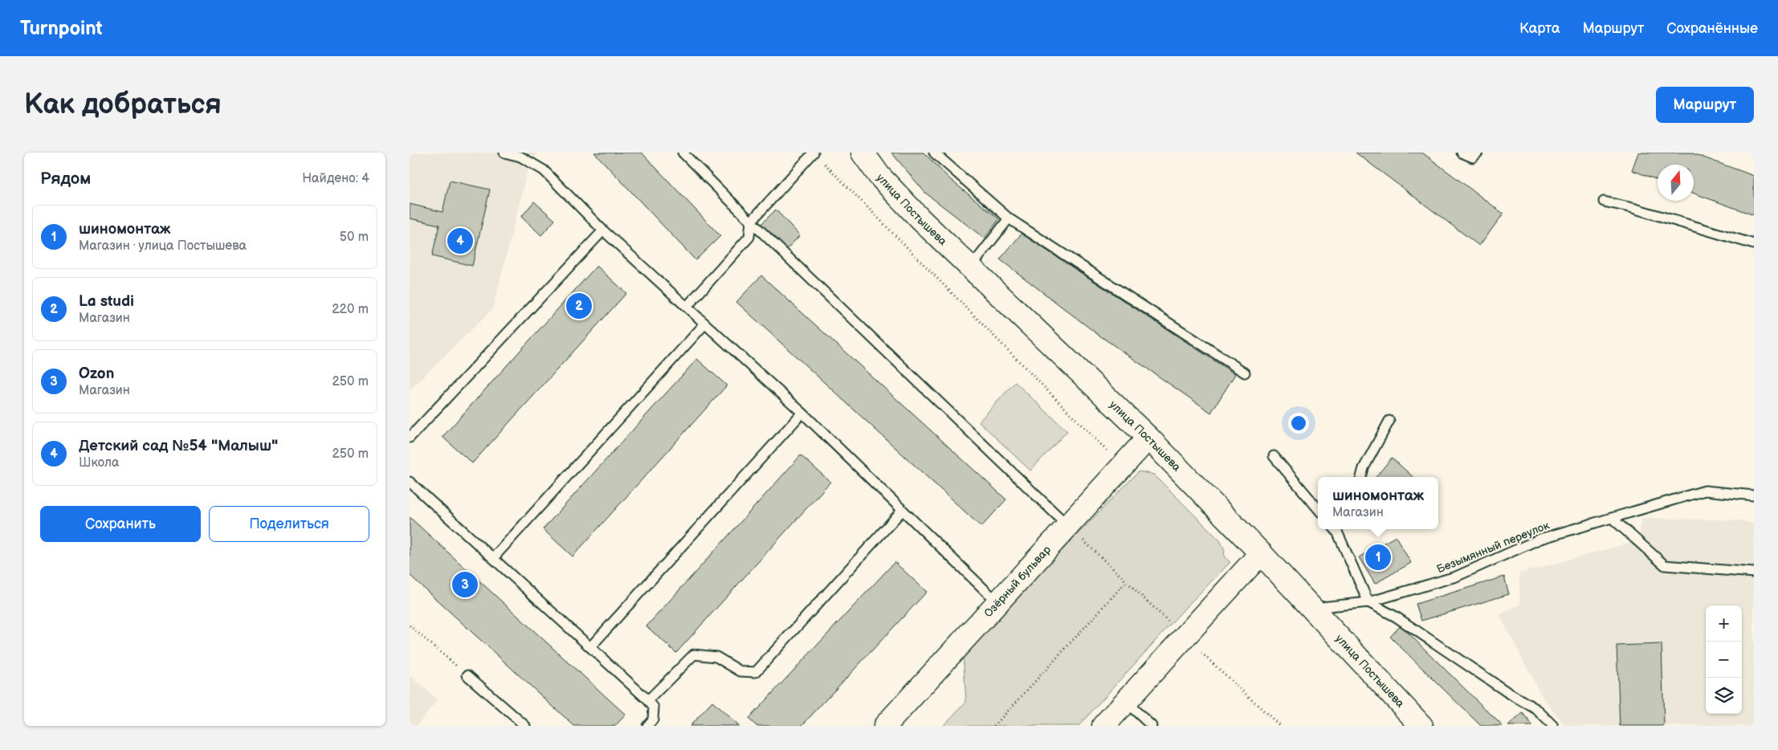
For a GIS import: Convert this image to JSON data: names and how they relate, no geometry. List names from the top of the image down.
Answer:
{
  "streets": {
    "main road": ["улица Постышева", "Озёрный бульвар"],
    "lane": ["Безымянный переулок"]
  },
  "crossings": [
    ["улица Постышева", "Безымянный переулок"],
    ["улица Постышева", "Озёрный бульвар"]
  ],
  "north": "top",
  "page": {
    "header": "Turnpoint",
    "nav": ["Карта", "Маршрут", "Сохранённые"],
    "buttons": [
      "Маршрут",
      ["Сохранить", "Поделиться"]
    ],
    "title": "Как добраться",
    "heading": ["Рядом", "Найдено: 4"],
    "list": [
      {
        "mark": "1",
        "name": "шиномонтаж",
        "note": "Магазин · улица Постышева",
        "value": "50 m"
      },
      {
        "mark": "2",
        "name": "La studi",
        "note": "Магазин",
        "value": "220 m"
      },
      {
        "mark": "3",
        "name": "Ozon",
        "note": "Магазин",
        "value": "250 m"
      },
      {
        "mark": "4",
        "name": "Детский сад №54 \"Малыш\"",
        "note": "Школа",
        "value": "250 m"
      }
    ],
    "pins": [
      "4",
      "2",
      "1",
      "3"
    ],
    "popup": ["шиномонтаж", "Магазин"],
    "map_buttons": ["+", "−"]
  }
}
